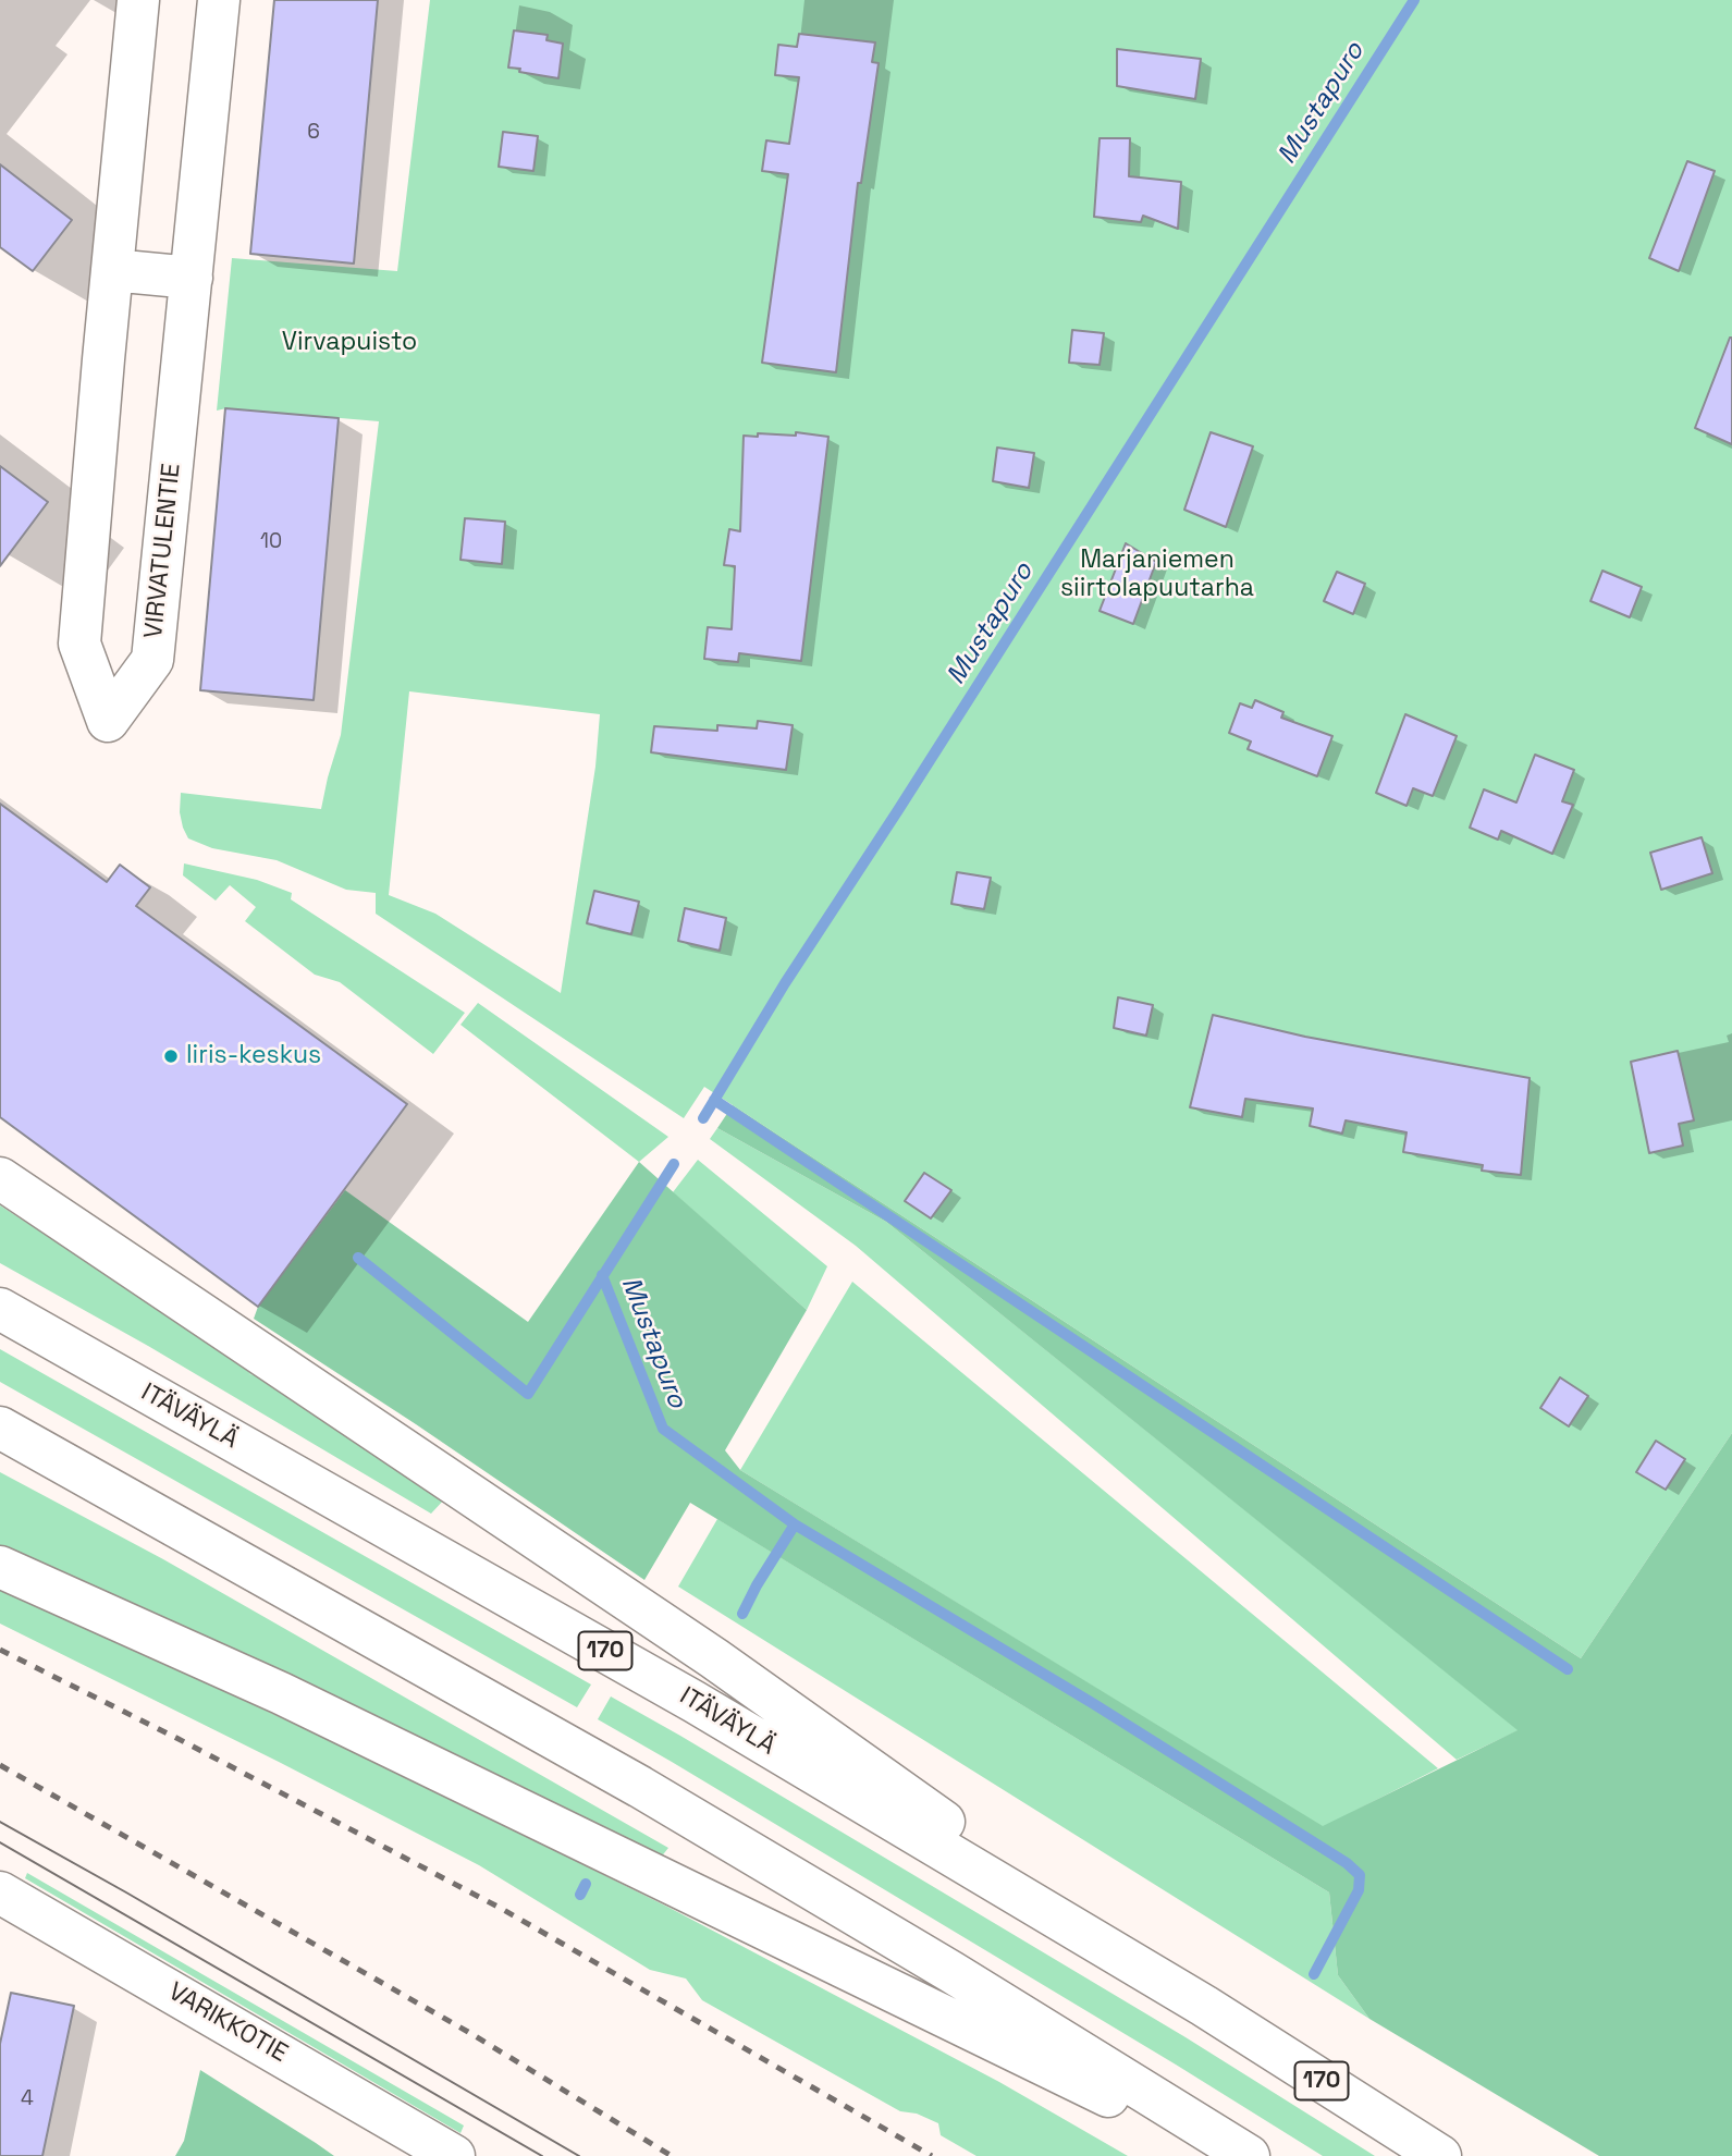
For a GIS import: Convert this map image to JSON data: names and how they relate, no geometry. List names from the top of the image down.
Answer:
{
  "streets": {
    "main road": [
      "VIRVATULENTIE",
      "ITÄVÄYLÄ",
      "170",
      "VARIKKOTIE"
    ]
  },
  "water": ["Mustapuro"],
  "parks": ["Virvapuisto", "Marjaniemen siirtolapuutarha"],
  "places": ["Iiris-keskus"],
  "house_numbers": ["6", "10", "4"]
}
